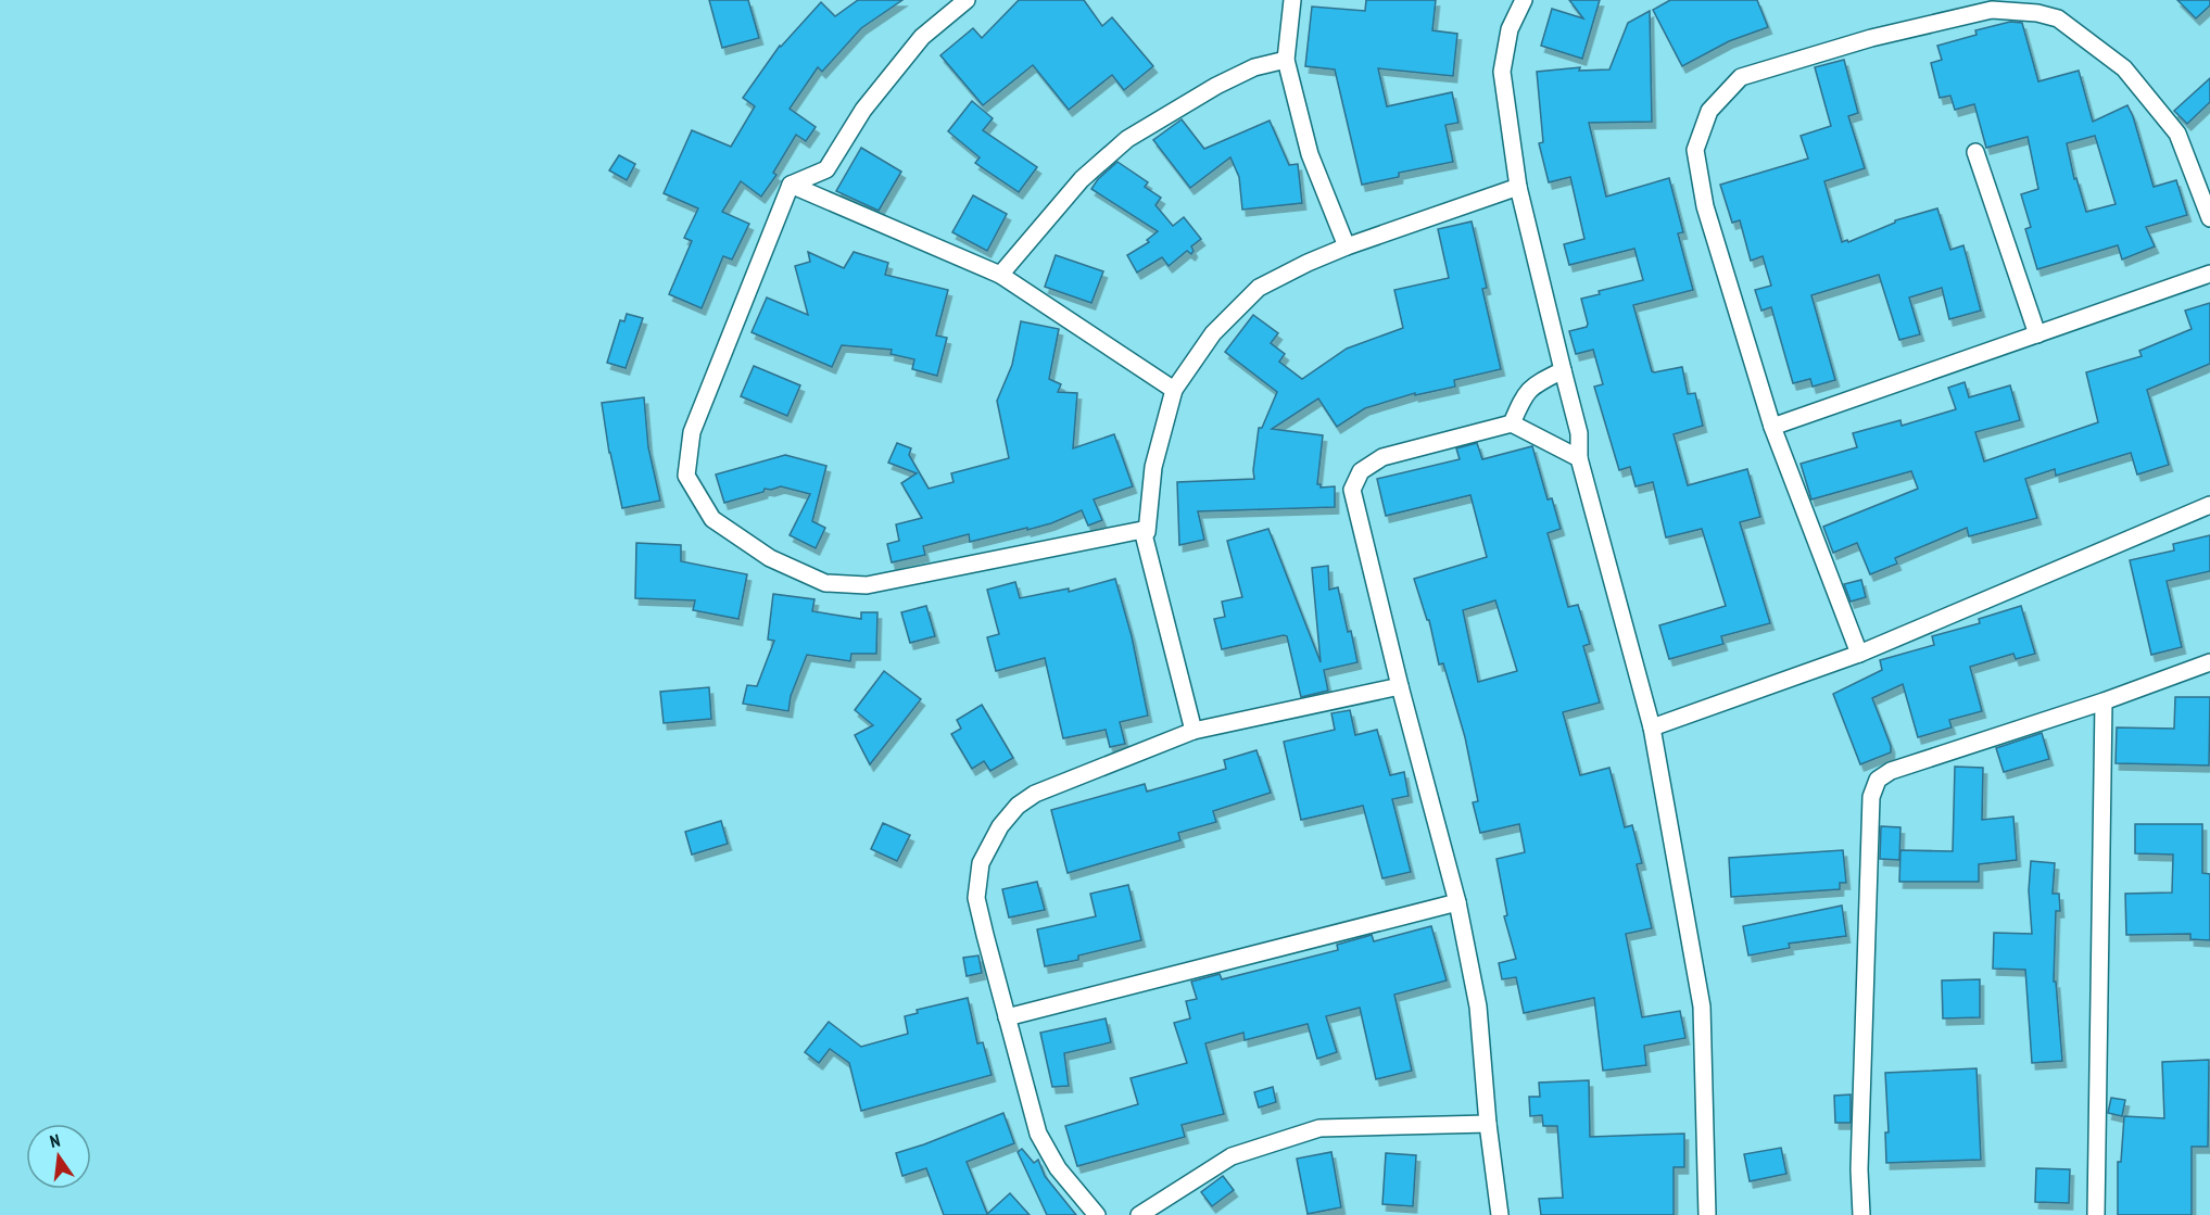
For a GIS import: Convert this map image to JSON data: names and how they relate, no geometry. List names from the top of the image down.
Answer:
{
  "north": "top"
}
